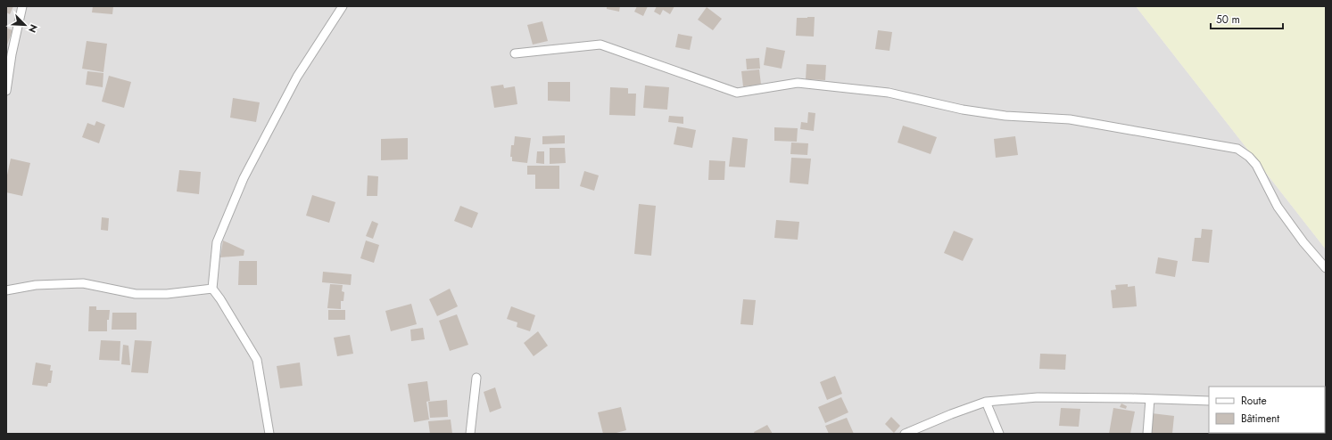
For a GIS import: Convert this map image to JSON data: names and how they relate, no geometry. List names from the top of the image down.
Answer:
{
  "legend": ["Route", "Bâtiment"],
  "scale_bar": "50 m",
  "north": "bottom right"
}
